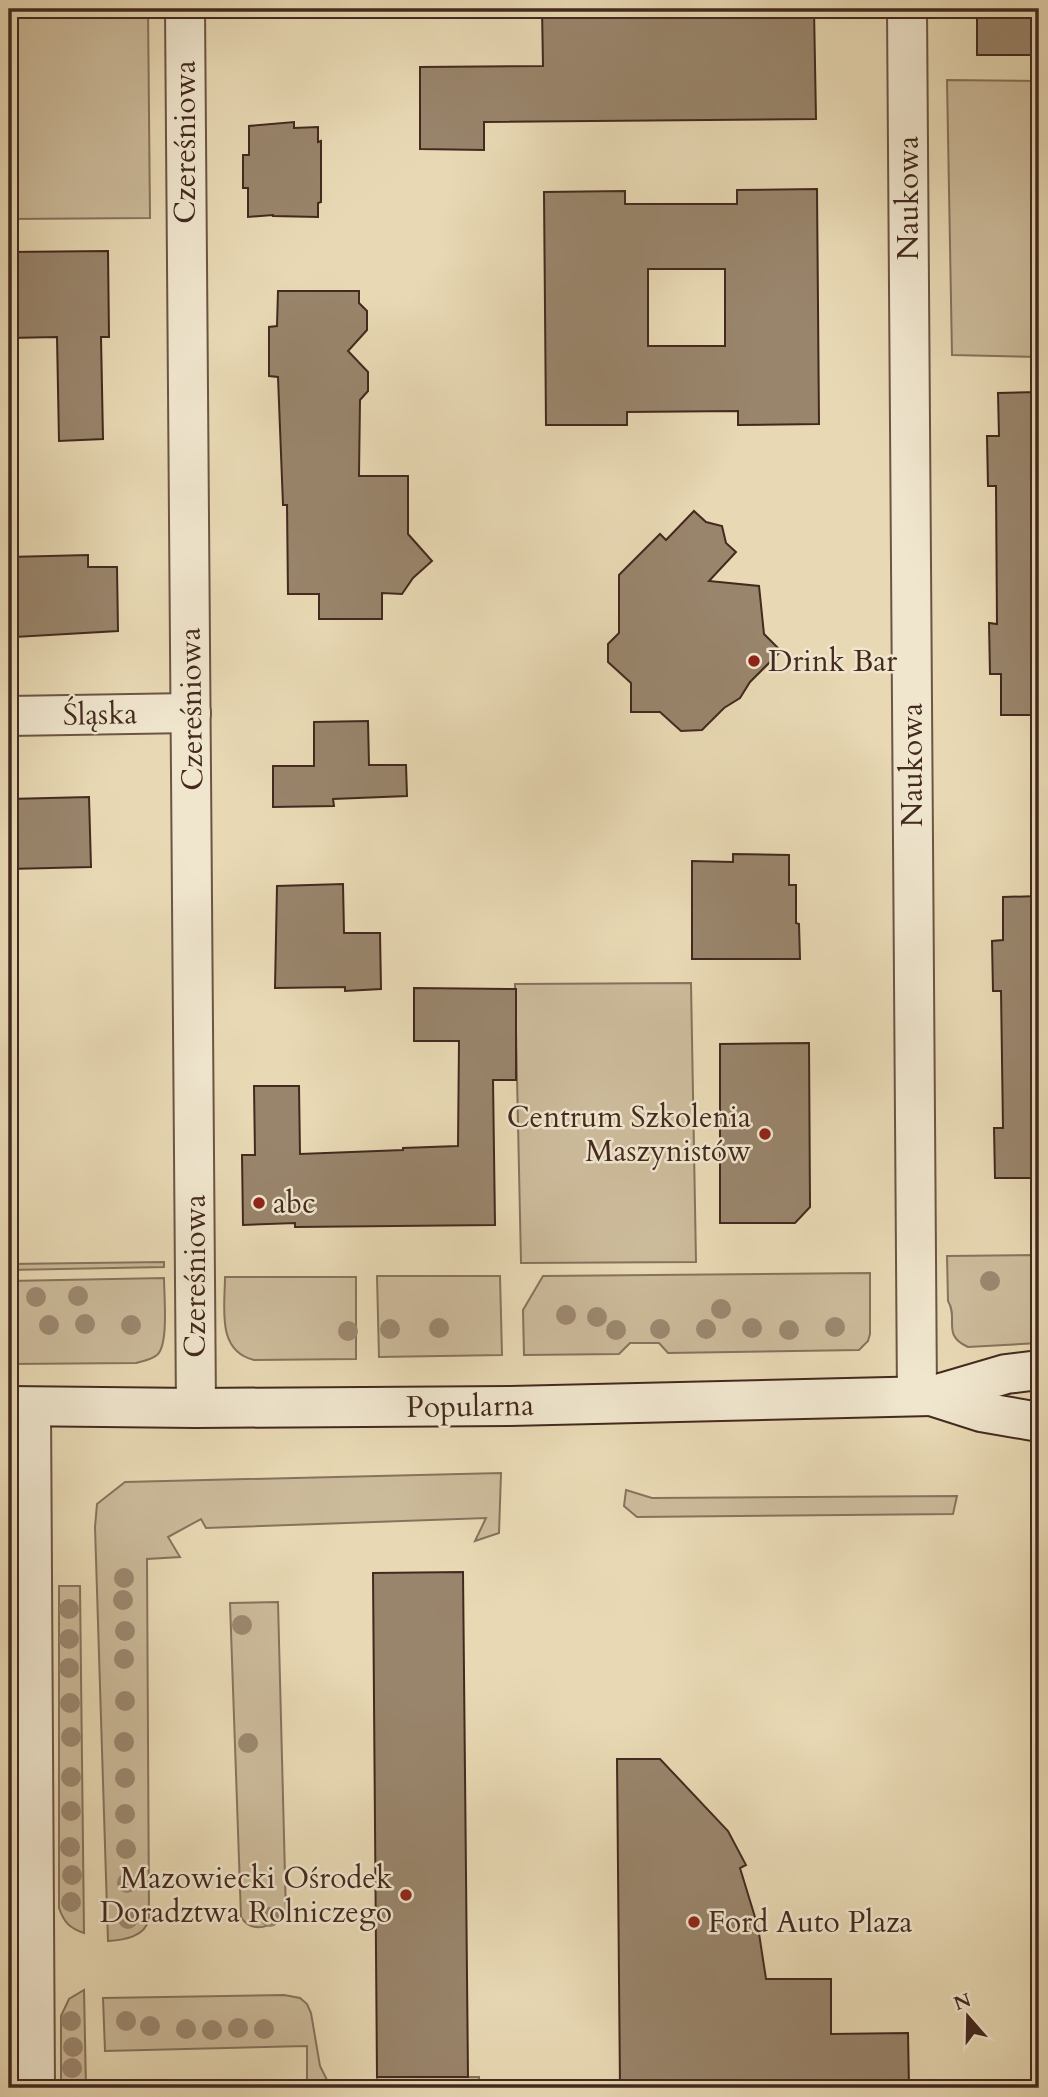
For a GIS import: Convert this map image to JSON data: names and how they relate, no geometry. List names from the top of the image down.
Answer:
{
  "streets": {
    "street": [
      "Czereśniowa",
      "Naukowa",
      "Śląska",
      "Popularna"
    ]
  },
  "crossings": [
    ["Czereśniowa", "Śląska"],
    ["Czereśniowa", "Popularna"],
    ["Naukowa", "Popularna"]
  ],
  "places": [
    "Drink Bar",
    "Centrum Szkolenia Maszynistów",
    "abc",
    "Mazowiecki Ośrodek Doradztwa Rolniczego",
    "Ford Auto Plaza"
  ],
  "north": "top"
}
